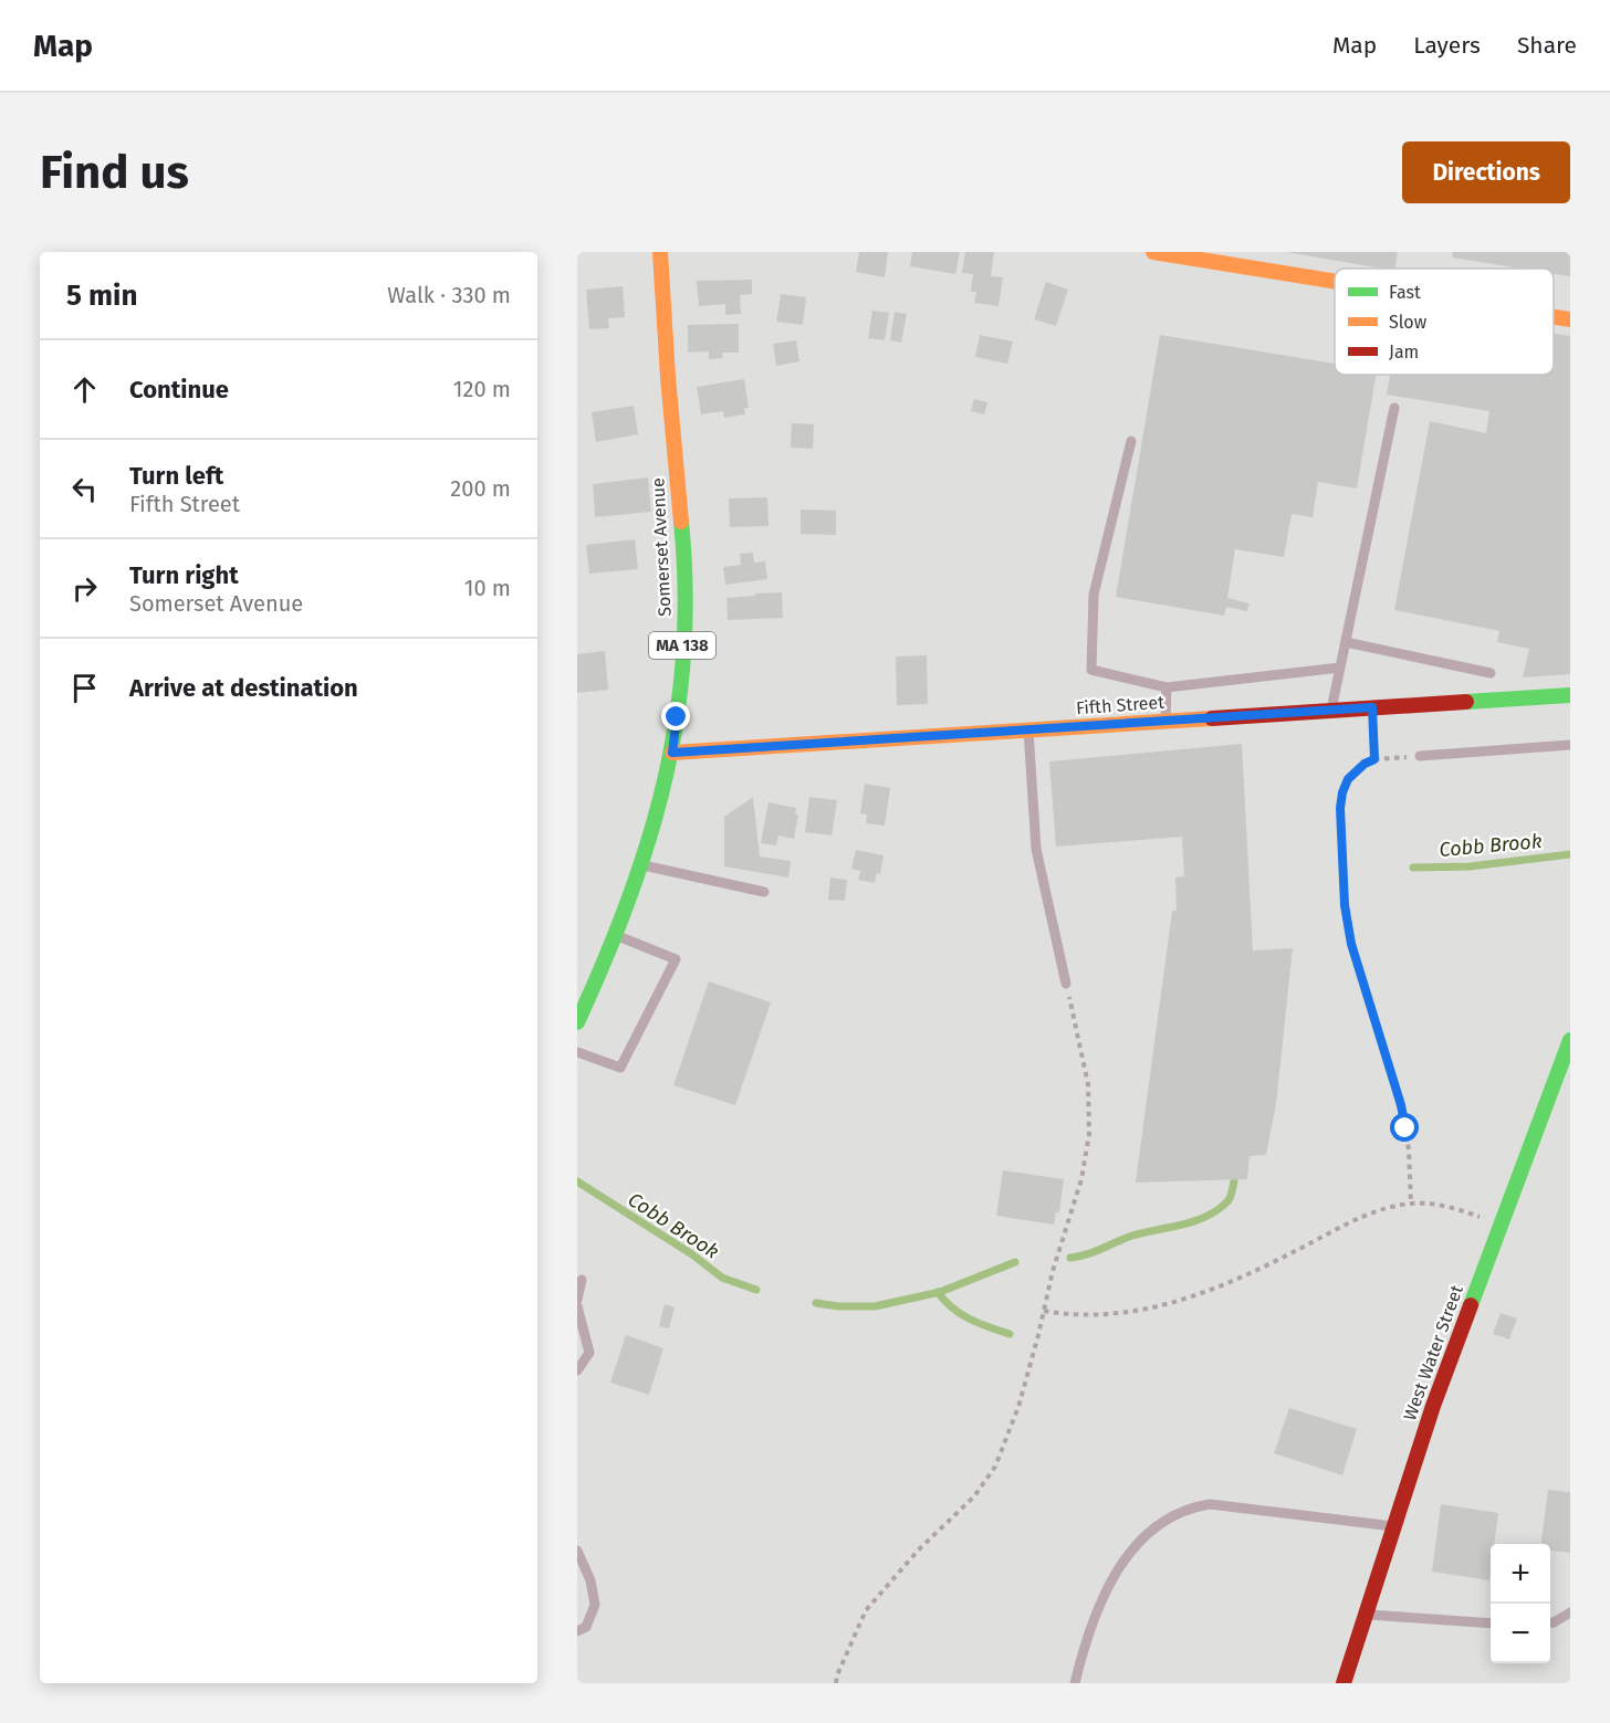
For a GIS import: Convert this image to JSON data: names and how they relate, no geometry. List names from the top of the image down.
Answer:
{
  "streets": {
    "street": [
      "Somerset Avenue",
      "MA 138",
      "Fifth Street",
      "West Water Street"
    ]
  },
  "crossings": [
    ["Somerset Avenue", "Fifth Street"]
  ],
  "water": ["Cobb Brook"],
  "legend": ["Fast", "Slow", "Jam"],
  "page": {
    "header": "Map",
    "nav": ["Map", "Layers", "Share"],
    "buttons": "Directions",
    "title": "Find us",
    "heading": ["5 min", "Walk · 330 m"],
    "list": [
      ["Continue", "120 m"],
      ["Turn left", "Fifth Street", "200 m"],
      ["Turn right", "Somerset Avenue", "10 m"],
      "Arrive at destination"
    ],
    "map_buttons": ["+", "−"]
  }
}
